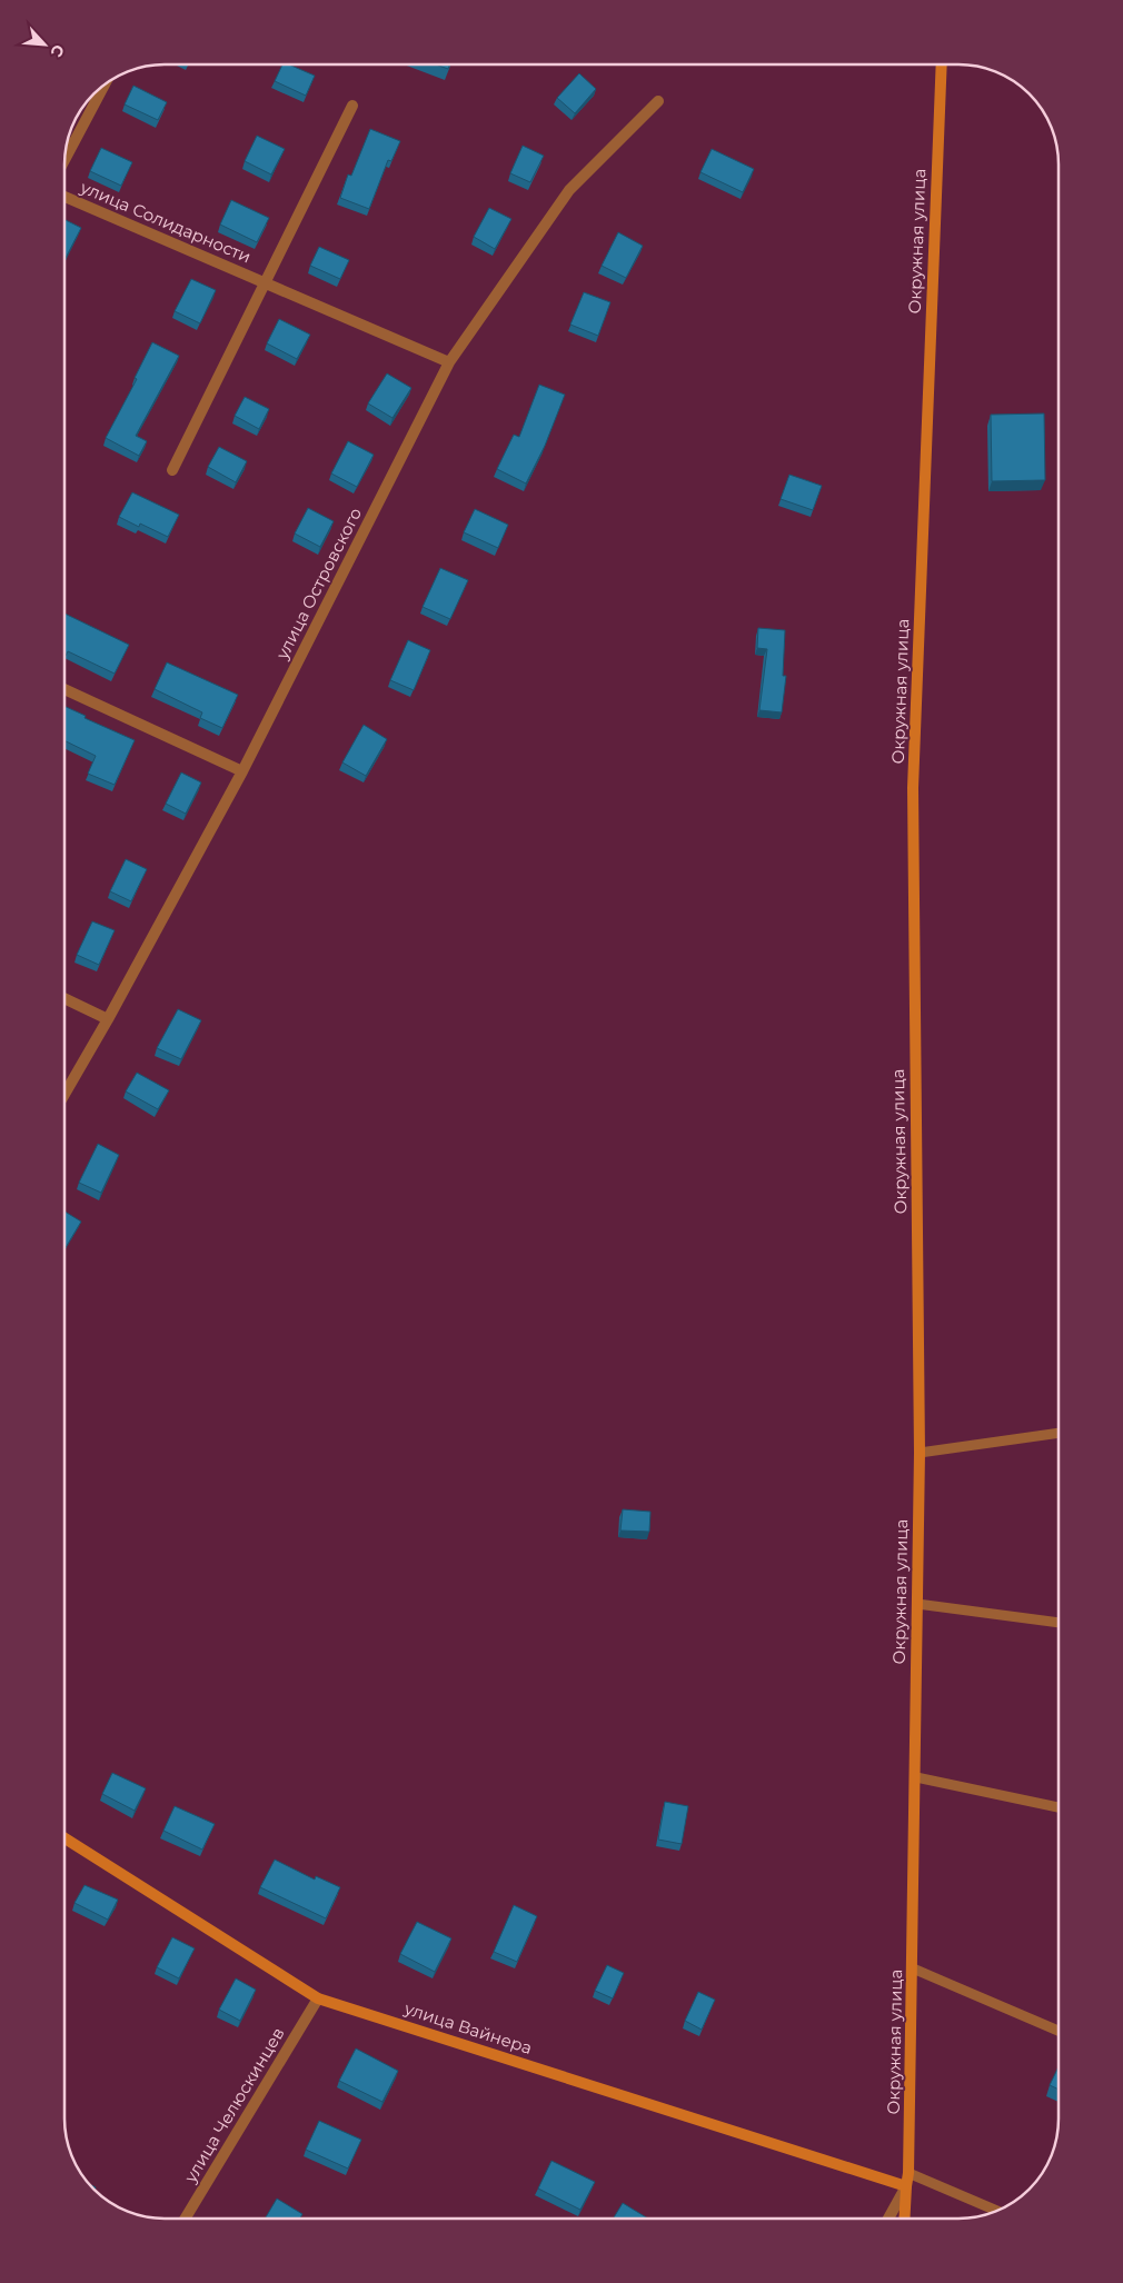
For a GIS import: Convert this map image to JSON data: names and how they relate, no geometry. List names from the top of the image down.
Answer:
{
  "streets": {
    "street": [
      "улица Солидарности",
      "Окружная улица",
      "улица Островского",
      "улица Вайнера",
      "улица Челюскинцев"
    ]
  },
  "crossings": [
    ["улица Солидарности", "улица Островского"],
    ["Окружная улица", "улица Вайнера"],
    ["улица Вайнера", "улица Челюскинцев"]
  ],
  "north": "bottom right"
}
